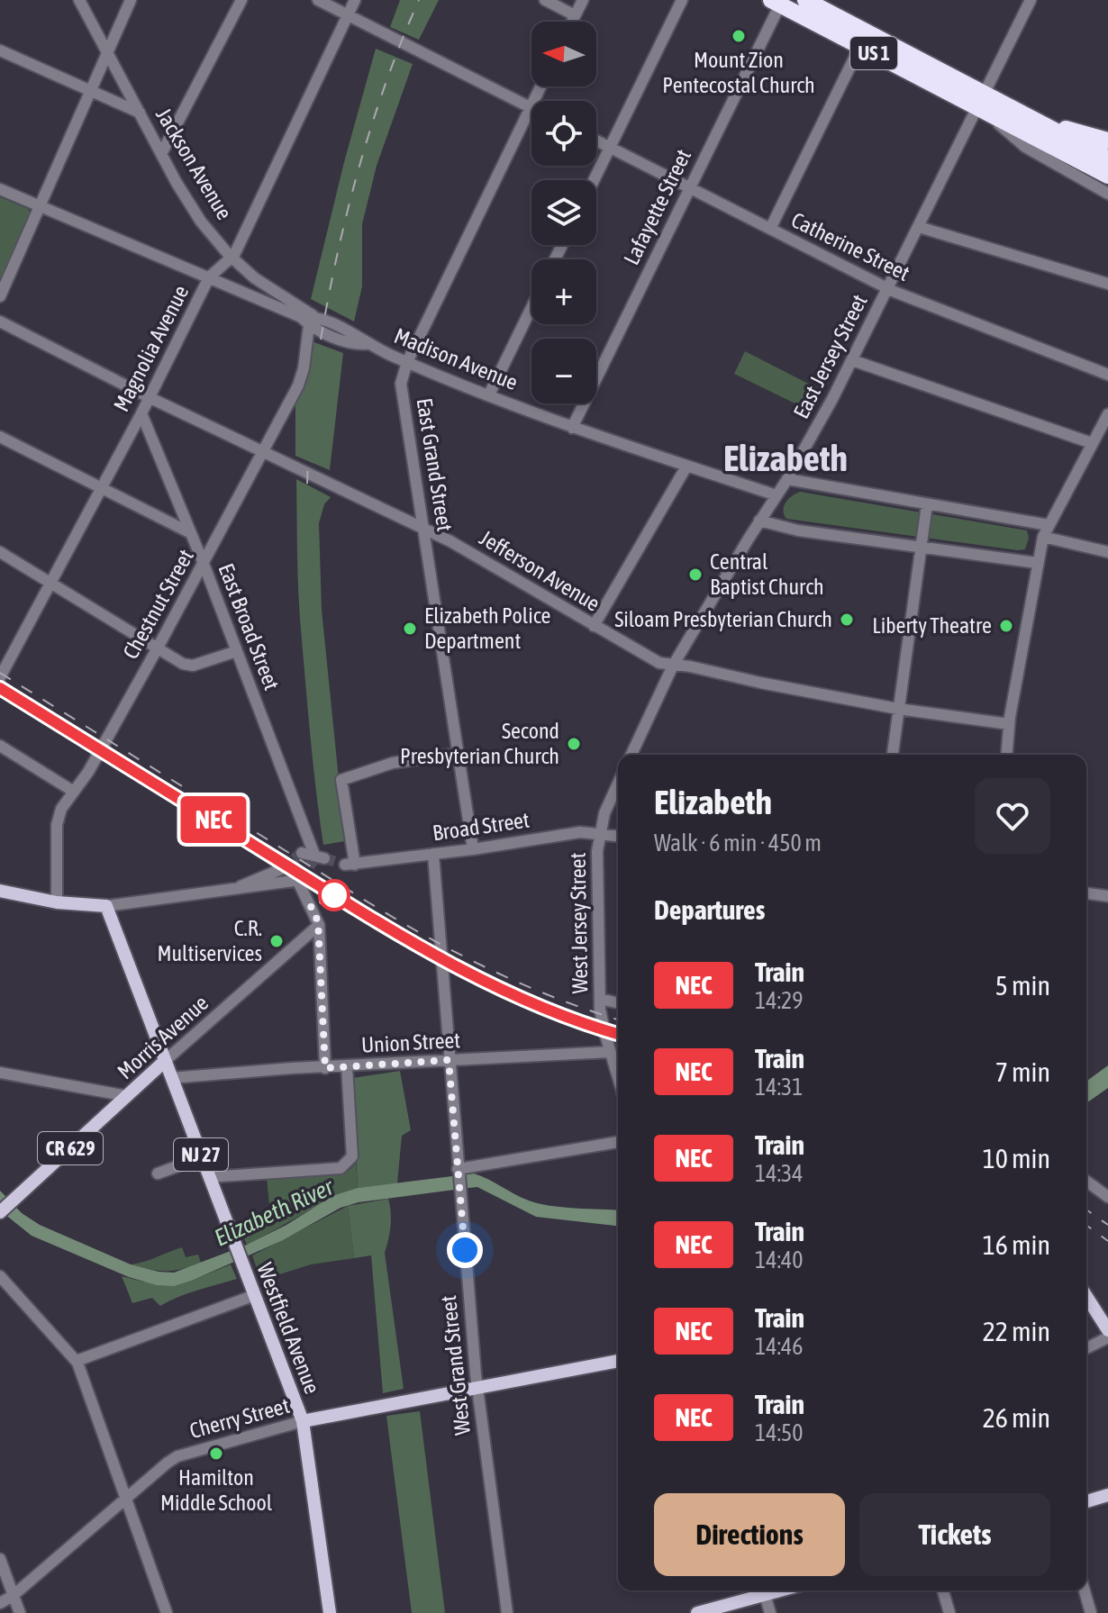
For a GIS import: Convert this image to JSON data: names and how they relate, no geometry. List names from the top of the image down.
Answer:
{
  "streets": {
    "highway": ["US 1"],
    "main road": [
      "Morris Avenue",
      "CR 629",
      "NJ 27",
      "Westfield Avenue",
      "Cherry Street"
    ],
    "street": [
      "Jackson Avenue",
      "Lafayette Street",
      "Catherine Street",
      "Magnolia Avenue",
      "East Jersey Street",
      "Madison Avenue",
      "East Grand Street",
      "Jefferson Avenue",
      "Chestnut Street",
      "East Broad Street",
      "Broad Street",
      "West Jersey Street",
      "Union Street",
      "West Grand Street"
    ]
  },
  "crossings": [
    ["US 1", "Lafayette Street"],
    ["US 1", "East Jersey Street"],
    ["Jackson Avenue", "Magnolia Avenue"],
    ["Jackson Avenue", "Madison Avenue"],
    ["Jackson Avenue", "Chestnut Street"],
    ["Lafayette Street", "Catherine Street"],
    ["Lafayette Street", "Madison Avenue"],
    ["Catherine Street", "East Jersey Street"],
    ["Magnolia Avenue", "Madison Avenue"],
    ["Magnolia Avenue", "Jefferson Avenue"],
    ["Magnolia Avenue", "East Broad Street"],
    ["East Jersey Street", "Madison Avenue"],
    ["East Jersey Street", "Jefferson Avenue"],
    ["Madison Avenue", "East Grand Street"],
    ["Madison Avenue", "Chestnut Street"],
    ["East Grand Street", "Jefferson Avenue"],
    ["East Grand Street", "Broad Street"],
    ["Jefferson Avenue", "Chestnut Street"],
    ["Chestnut Street", "East Broad Street"],
    ["Broad Street", "West Jersey Street"],
    ["Broad Street", "West Grand Street"],
    ["West Jersey Street", "Union Street"],
    ["Morris Avenue", "Westfield Avenue"],
    ["Union Street", "Westfield Avenue"],
    ["Union Street", "West Grand Street"],
    ["Westfield Avenue", "Cherry Street"],
    ["West Grand Street", "Cherry Street"]
  ],
  "districts": ["Elizabeth"],
  "water": ["Elizabeth River"],
  "places": [
    "Mount Zion Pentecostal Church",
    "Central Baptist Church",
    "Siloam Presbyterian Church",
    "Liberty Theatre",
    "Elizabeth Police Department",
    "Second Presbyterian Church",
    "C.R. Multiservices",
    "Hamilton Middle School"
  ],
  "north": "left",
  "page": {
    "on_map": "NEC",
    "map_buttons": ["+", "−"],
    "heading": [
      ["Elizabeth", "Walk · 6 min · 450 m"],
      "Departures"
    ],
    "list": [
      {
        "mark": "NEC",
        "name": "Train",
        "note": "14:29",
        "value": "5 min"
      },
      {
        "mark": "NEC",
        "name": "Train",
        "note": "14:31",
        "value": "7 min"
      },
      {
        "mark": "NEC",
        "name": "Train",
        "note": "14:34",
        "value": "10 min"
      },
      {
        "mark": "NEC",
        "name": "Train",
        "note": "14:40",
        "value": "16 min"
      },
      {
        "mark": "NEC",
        "name": "Train",
        "note": "14:46",
        "value": "22 min"
      },
      {
        "mark": "NEC",
        "name": "Train",
        "note": "14:50",
        "value": "26 min"
      }
    ],
    "buttons": ["Directions", "Tickets"]
  }
}
